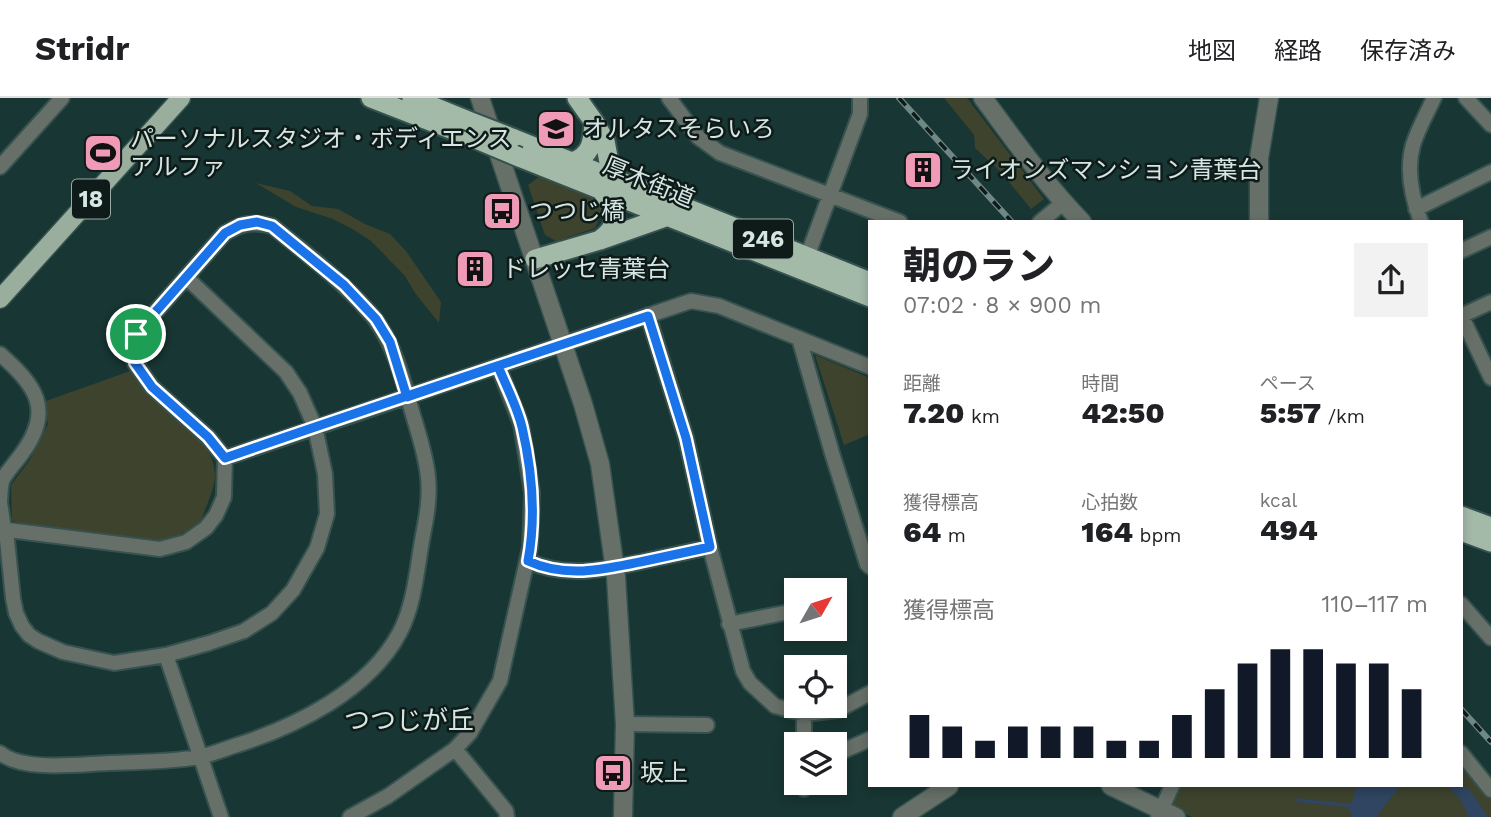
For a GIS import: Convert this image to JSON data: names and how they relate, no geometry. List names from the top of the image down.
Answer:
{
  "streets": {
    "highway": ["厚木街道", "246"],
    "main road": ["18"]
  },
  "districts": ["つつじが丘"],
  "places": {
    "school or university": ["オルタスそらいろ"],
    "sports": ["パーソナルスタジオ・ボディエンス アルファ"],
    "building": ["ライオンズマンション青葉台", "ドレッセ青葉台"],
    "bus stop": ["つつじ橋", "坂上"]
  },
  "north": "top right",
  "page": {
    "header": "Stridr",
    "nav": ["地図", "経路", "保存済み"],
    "heading": ["朝のラン", "07:02 · 8 × 900 m"],
    "stats": [
      ["距離", "7.20 km"],
      ["時間", "42:50"],
      ["ペース", "5:57 /km"],
      ["獲得標高", "64 m"],
      ["心拍数", "164 bpm"],
      ["kcal", "494"]
    ],
    "chart": ["獲得標高", "110–117 m"]
  }
}
